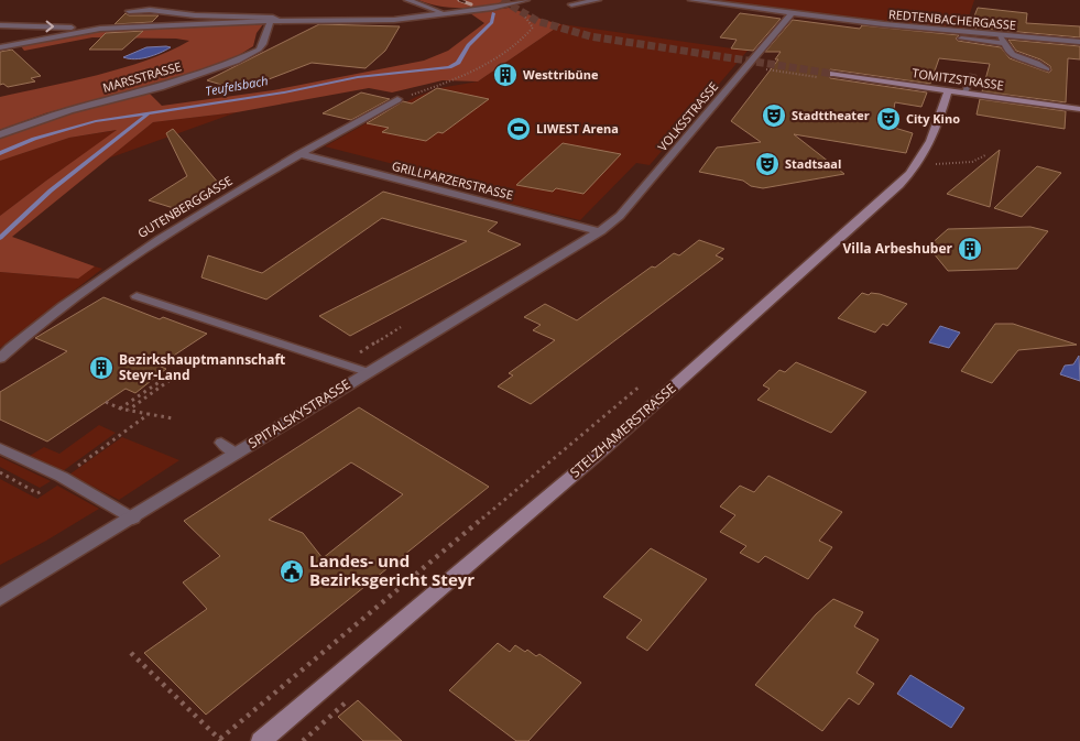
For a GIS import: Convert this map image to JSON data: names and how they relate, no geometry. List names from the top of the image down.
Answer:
{
  "streets": {
    "street": [
      "REDTENBACHERGASSE",
      "MARSSTRASSE",
      "TOMITZSTRASSE",
      "VOLKSSTRASSE",
      "GRILLPARZERSTRASSE",
      "GUTENBERGGASSE",
      "SPITALSKYSTRASSE",
      "STELZHAMERSTRASSE"
    ]
  },
  "crossings": [
    ["REDTENBACHERGASSE", "VOLKSSTRASSE"],
    ["TOMITZSTRASSE", "STELZHAMERSTRASSE"],
    ["VOLKSSTRASSE", "GRILLPARZERSTRASSE"],
    ["VOLKSSTRASSE", "SPITALSKYSTRASSE"],
    ["GRILLPARZERSTRASSE", "GUTENBERGGASSE"],
    ["GRILLPARZERSTRASSE", "SPITALSKYSTRASSE"]
  ],
  "water": ["Teufelsbach"],
  "places": {
    "building": ["Westtribüne", "Villa Arbeshuber", "Bezirkshauptmannschaft Steyr-Land"],
    "theatre": ["Stadttheater", "City Kino", "Stadtsaal"],
    "sports": ["LIWEST Arena"],
    "public building": ["Landes- und Bezirksgericht Steyr"]
  }
}
